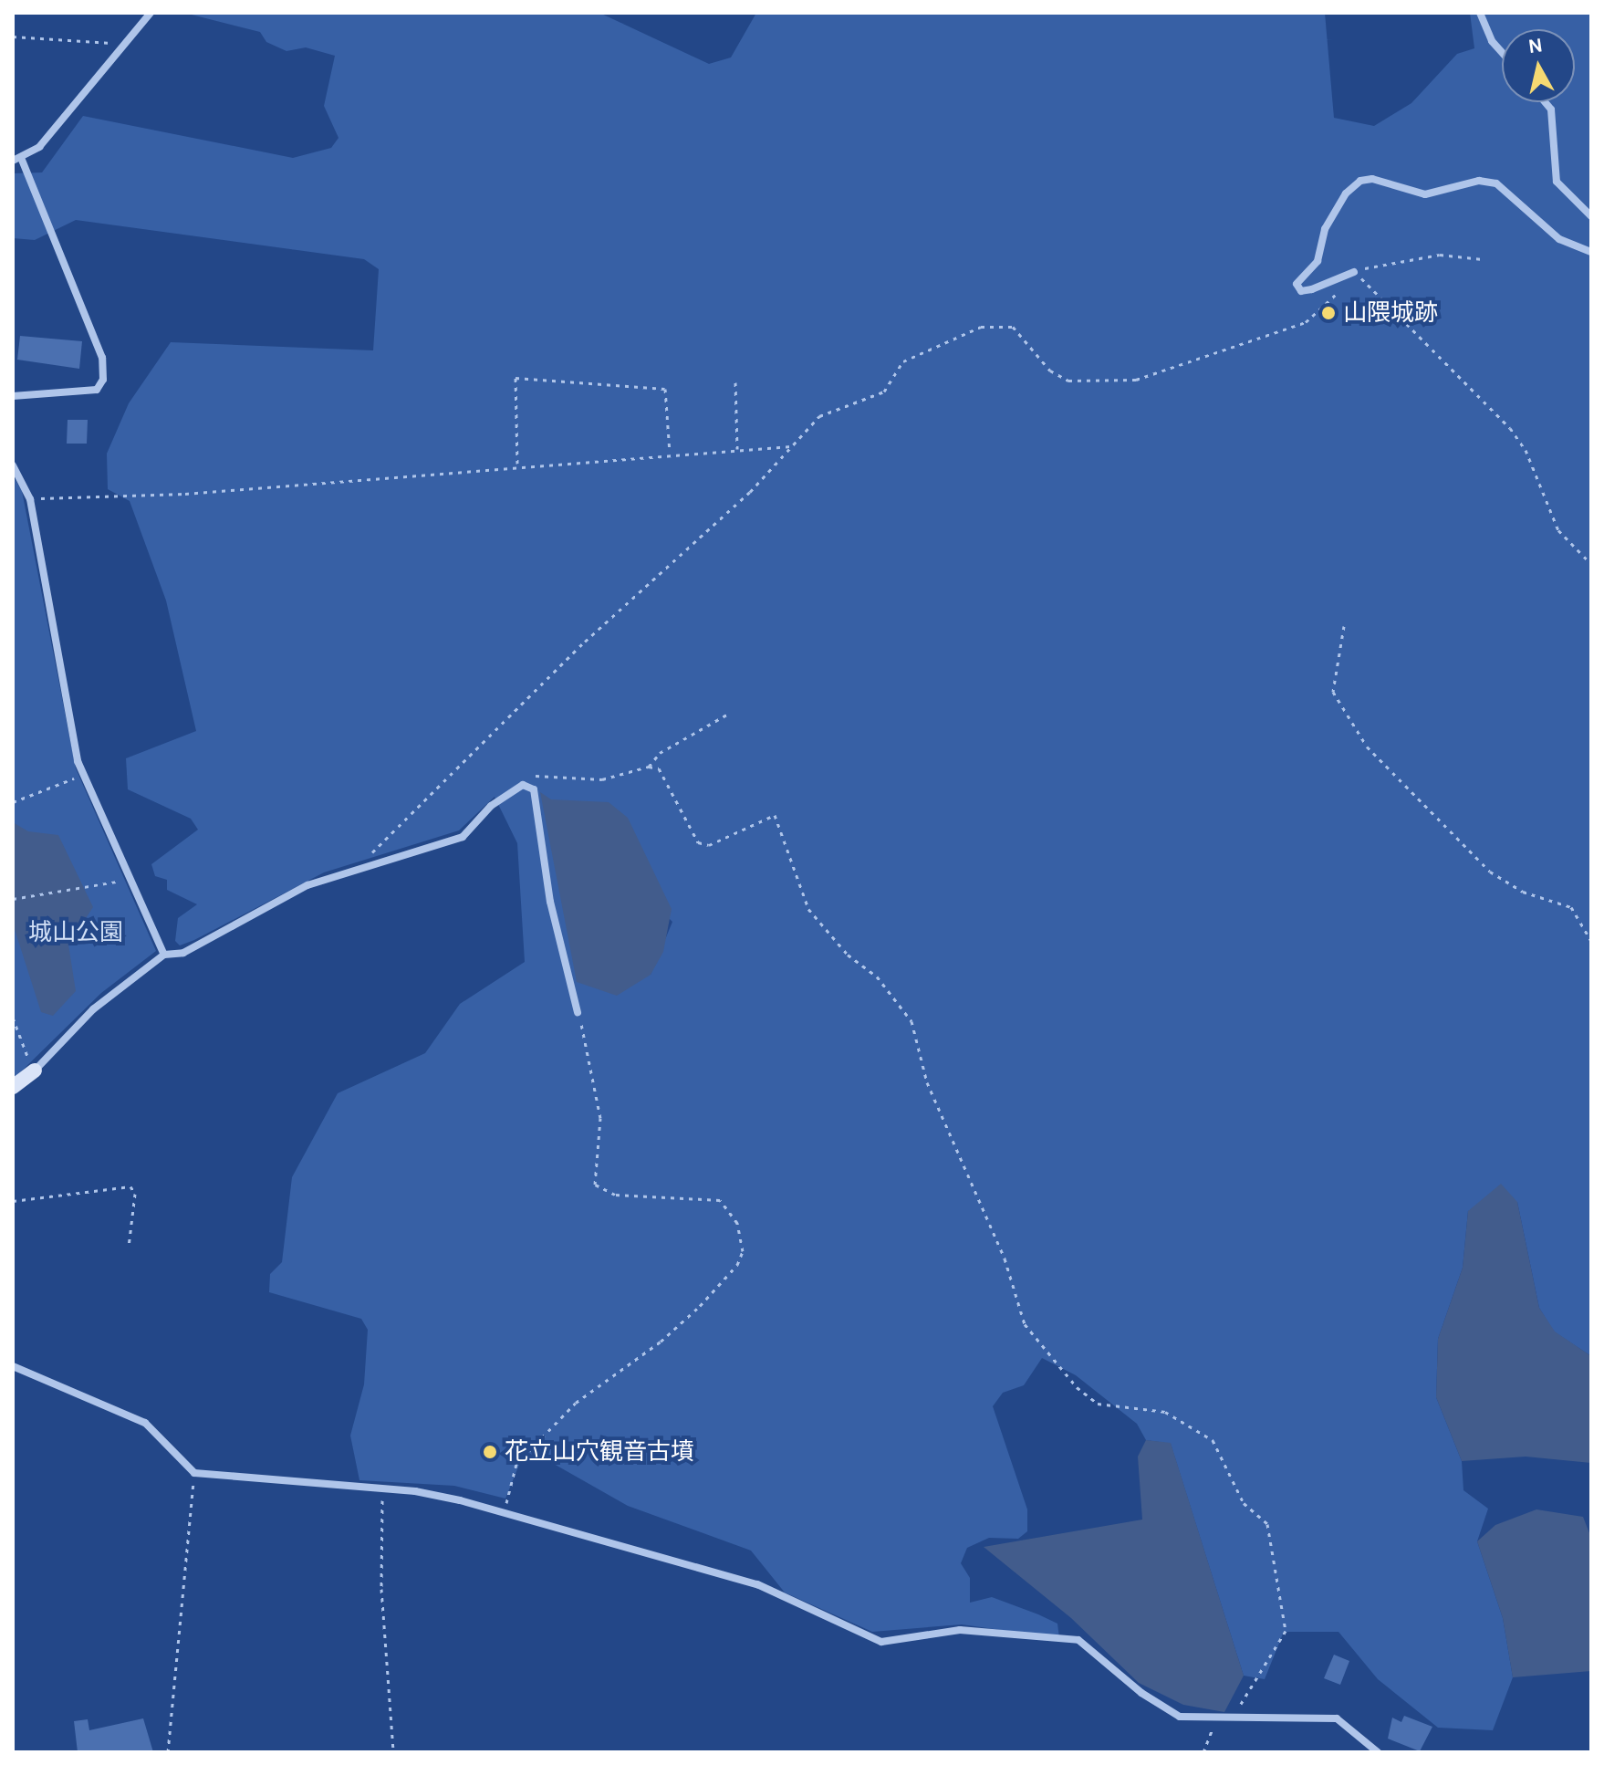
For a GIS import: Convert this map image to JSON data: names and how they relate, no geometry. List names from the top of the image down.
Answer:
{
  "parks": ["城山公園"],
  "places": ["山隈城跡", "花立山穴観音古墳"],
  "north": "top"
}
